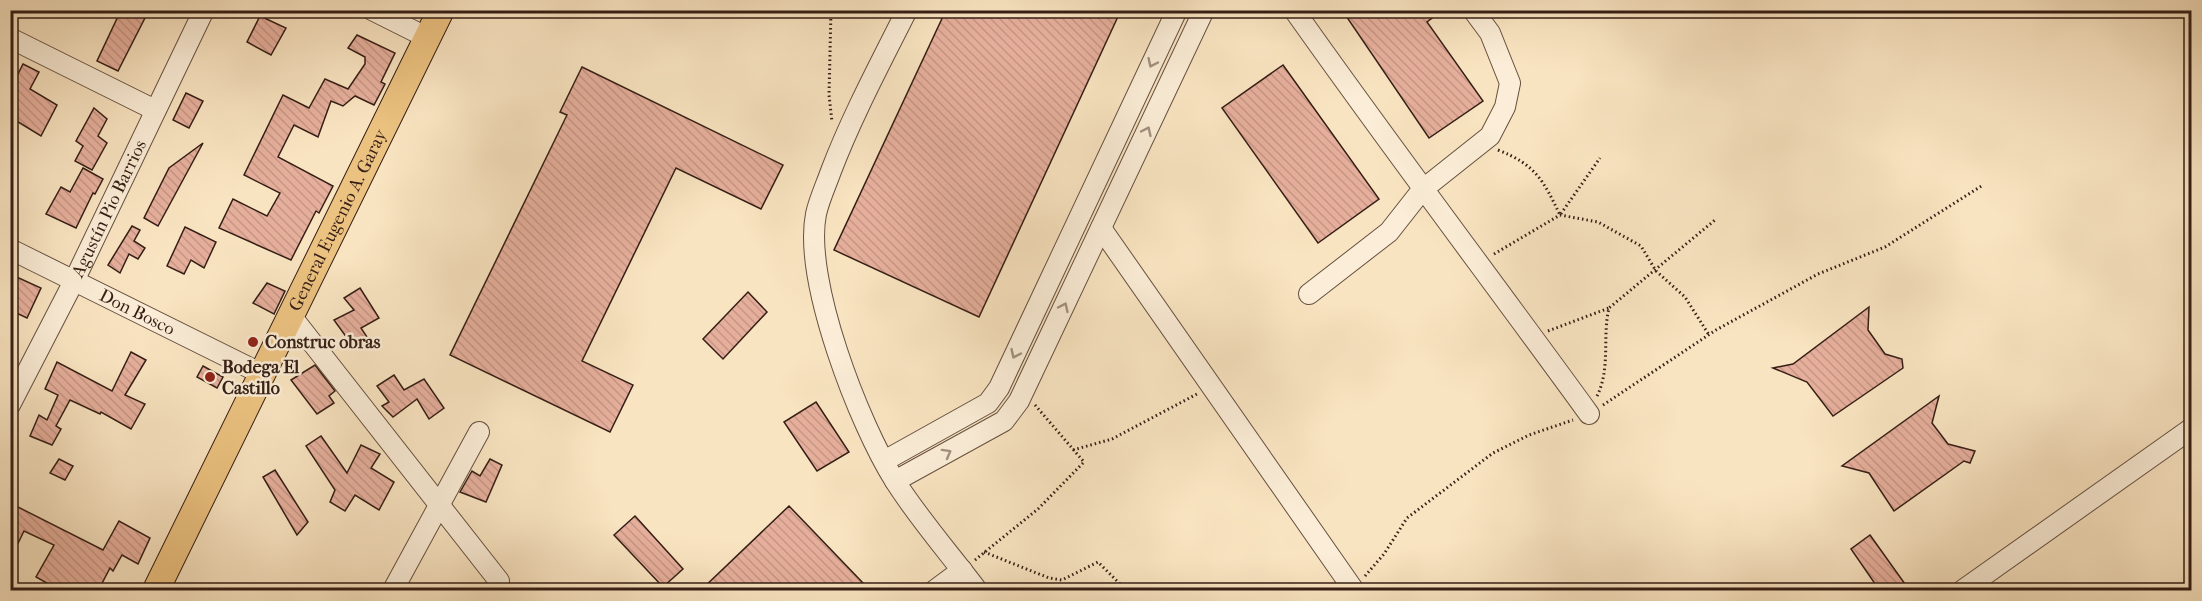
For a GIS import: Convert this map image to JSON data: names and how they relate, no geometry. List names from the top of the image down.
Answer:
{
  "streets": {
    "main road": ["General Eugenio A. Garay"],
    "street": ["Agustín Pio Barrios", "Don Bosco"]
  },
  "crossings": [
    ["Agustín Pio Barrios", "Don Bosco"],
    ["General Eugenio A. Garay", "Don Bosco"]
  ],
  "places": ["Construc obras", "Bodega El Castillo"]
}
